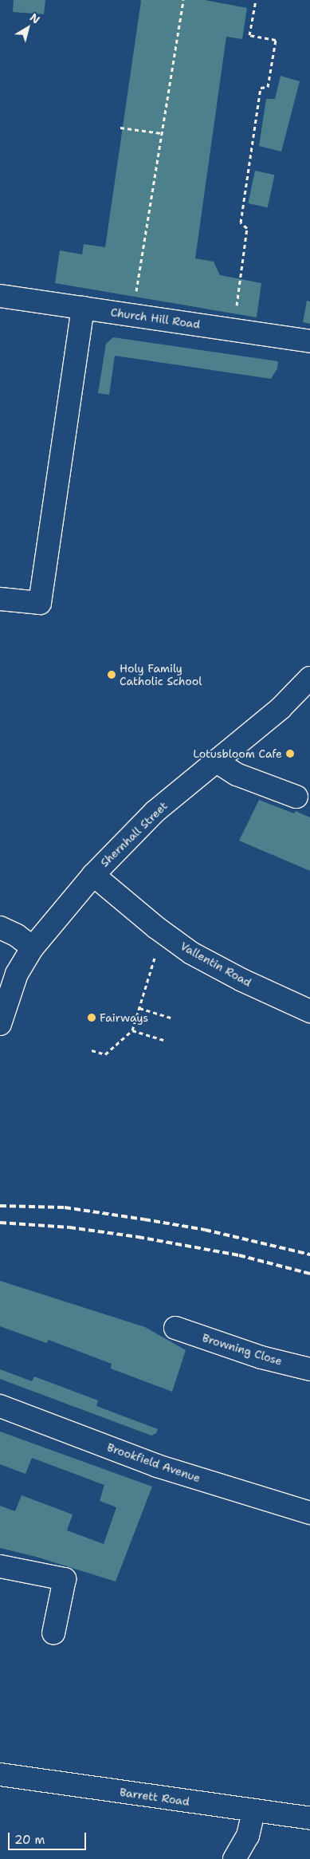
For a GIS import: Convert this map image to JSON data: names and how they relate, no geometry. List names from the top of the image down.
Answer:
{
  "streets": {
    "street": [
      "Church Hill Road",
      "Shernhall Street",
      "Vallentin Road",
      "Browning Close",
      "Brookfield Avenue",
      "Barrett Road"
    ]
  },
  "crossings": [
    ["Shernhall Street", "Vallentin Road"]
  ],
  "places": ["Holy Family Catholic School", "Lotusbloom Cafe", "Fairways"],
  "scale_bar": "20 m",
  "north": "top right"
}
